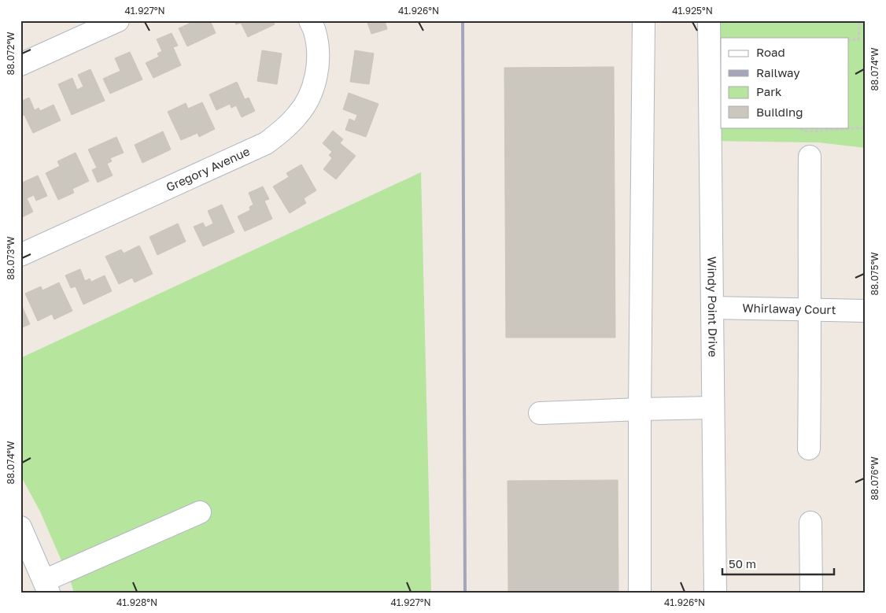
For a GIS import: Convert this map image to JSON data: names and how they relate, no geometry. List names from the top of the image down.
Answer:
{
  "streets": {
    "street": ["Gregory Avenue", "Windy Point Drive", "Whirlaway Court"]
  },
  "crossings": [
    ["Windy Point Drive", "Whirlaway Court"]
  ],
  "legend": [
    "Road",
    "Railway",
    "Park",
    "Building"
  ],
  "scale_bar": "50 m",
  "coordinates": [
    "41.927°N",
    "41.926°N",
    "41.925°N",
    "88.072°W",
    "88.074°W",
    "88.073°W",
    "88.075°W",
    "88.076°W",
    "41.928°N"
  ]
}
